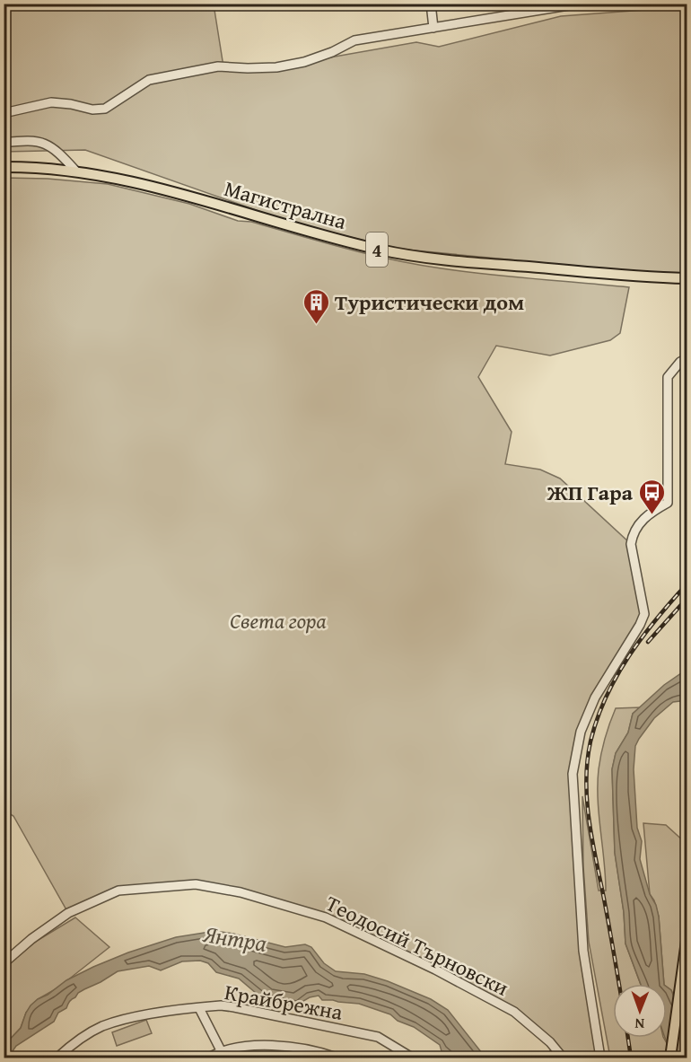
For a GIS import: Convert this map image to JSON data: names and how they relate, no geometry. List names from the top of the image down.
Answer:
{
  "streets": {
    "main road": ["Магистрална", "4"],
    "street": ["Теодосий Търновски", "Крайбрежна"]
  },
  "water": ["Янтра"],
  "parks": ["Света гора"],
  "places": {
    "building": ["Туристически дом"],
    "bus stop": ["ЖП Гара"]
  },
  "north": "bottom"
}
